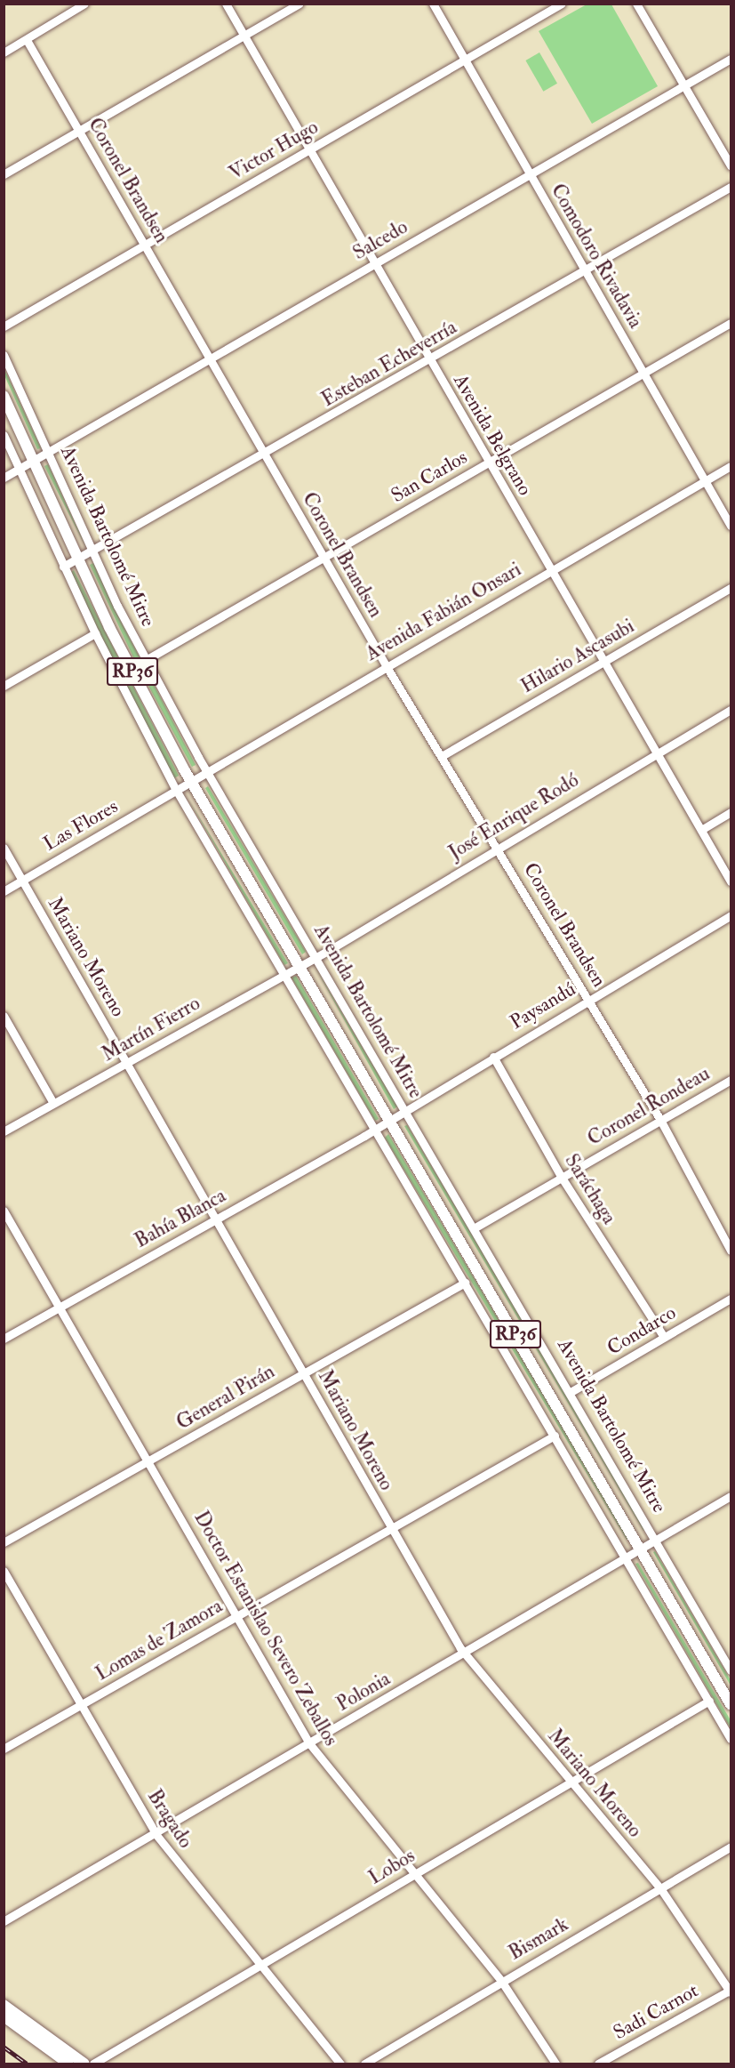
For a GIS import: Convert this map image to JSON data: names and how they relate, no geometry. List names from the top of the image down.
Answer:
{
  "streets": {
    "main road": ["Avenida Bartolomé Mitre", "RP36"],
    "street": [
      "Victor Hugo",
      "Coronel Brandsen",
      "Salcedo",
      "Comodoro Rivadavia",
      "Esteban Echeverría",
      "Avenida Belgrano",
      "San Carlos",
      "Avenida Fabián Onsari",
      "Hilario Ascasubi",
      "José Enrique Rodó",
      "Las Flores",
      "Mariano Moreno",
      "Paysandú",
      "Martín Fierro",
      "Coronel Rondeau",
      "Saráchaga",
      "Bahía Blanca",
      "Condarco",
      "General Pirán",
      "Doctor Estanislao Severo Zeballos",
      "Lomas de Zamora",
      "Polonia",
      "Bragado",
      "Lobos",
      "Bismark",
      "Sadi Carnot"
    ]
  },
  "crossings": [
    ["Victor Hugo", "Coronel Brandsen"],
    ["Victor Hugo", "Comodoro Rivadavia"],
    ["Victor Hugo", "Avenida Belgrano"],
    ["Coronel Brandsen", "Salcedo"],
    ["Coronel Brandsen", "Esteban Echeverría"],
    ["Coronel Brandsen", "San Carlos"],
    ["Coronel Brandsen", "Avenida Fabián Onsari"],
    ["Coronel Brandsen", "Hilario Ascasubi"],
    ["Coronel Brandsen", "José Enrique Rodó"],
    ["Coronel Brandsen", "Paysandú"],
    ["Coronel Brandsen", "Coronel Rondeau"],
    ["Salcedo", "Comodoro Rivadavia"],
    ["Salcedo", "Avenida Belgrano"],
    ["Salcedo", "Avenida Bartolomé Mitre"],
    ["Comodoro Rivadavia", "Esteban Echeverría"],
    ["Comodoro Rivadavia", "San Carlos"],
    ["Comodoro Rivadavia", "Avenida Fabián Onsari"],
    ["Esteban Echeverría", "Avenida Belgrano"],
    ["Esteban Echeverría", "Avenida Bartolomé Mitre"],
    ["Avenida Belgrano", "San Carlos"],
    ["Avenida Belgrano", "Avenida Fabián Onsari"],
    ["Avenida Belgrano", "Hilario Ascasubi"],
    ["Avenida Belgrano", "José Enrique Rodó"],
    ["San Carlos", "Avenida Bartolomé Mitre"],
    ["Avenida Bartolomé Mitre", "Avenida Fabián Onsari"],
    ["Avenida Bartolomé Mitre", "José Enrique Rodó"],
    ["Avenida Bartolomé Mitre", "Paysandú"],
    ["Avenida Bartolomé Mitre", "Martín Fierro"],
    ["Avenida Bartolomé Mitre", "Coronel Rondeau"],
    ["Avenida Bartolomé Mitre", "Condarco"],
    ["Avenida Bartolomé Mitre", "Polonia"],
    ["Avenida Fabián Onsari", "Las Flores"],
    ["José Enrique Rodó", "Martín Fierro"],
    ["Las Flores", "Mariano Moreno"],
    ["Mariano Moreno", "Martín Fierro"],
    ["Mariano Moreno", "Bahía Blanca"],
    ["Mariano Moreno", "General Pirán"],
    ["Mariano Moreno", "Lomas de Zamora"],
    ["Mariano Moreno", "Polonia"],
    ["Mariano Moreno", "Lobos"],
    ["Mariano Moreno", "Bismark"],
    ["Mariano Moreno", "Sadi Carnot"],
    ["Paysandú", "Saráchaga"],
    ["Paysandú", "Bahía Blanca"],
    ["Coronel Rondeau", "Saráchaga"],
    ["Saráchaga", "Condarco"],
    ["Bahía Blanca", "Doctor Estanislao Severo Zeballos"],
    ["General Pirán", "Doctor Estanislao Severo Zeballos"],
    ["Doctor Estanislao Severo Zeballos", "Lomas de Zamora"],
    ["Doctor Estanislao Severo Zeballos", "Polonia"],
    ["Doctor Estanislao Severo Zeballos", "Lobos"],
    ["Doctor Estanislao Severo Zeballos", "Bismark"],
    ["Lomas de Zamora", "Bragado"],
    ["Polonia", "Bragado"],
    ["Bragado", "Lobos"]
  ]
}
